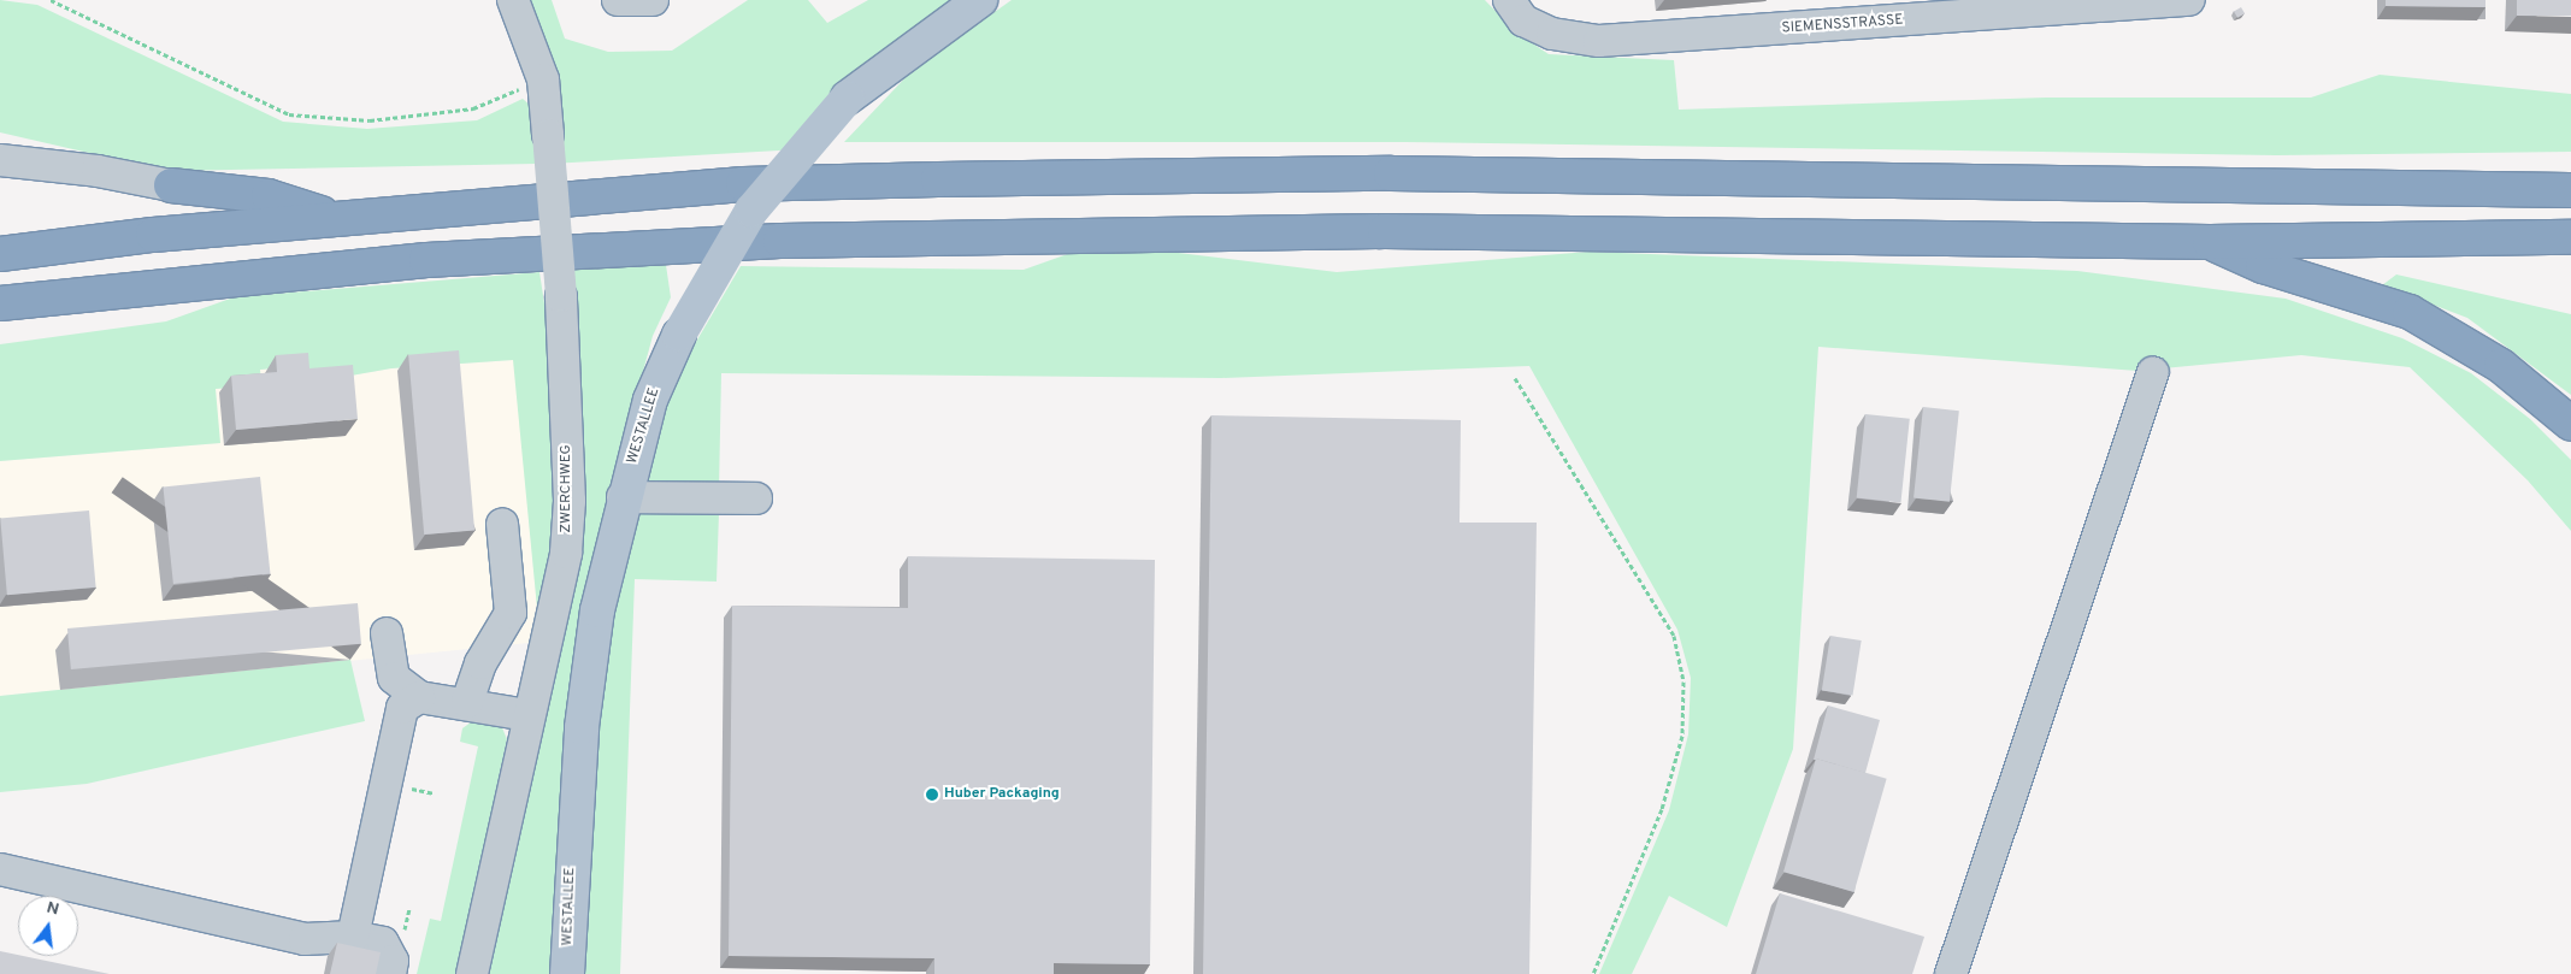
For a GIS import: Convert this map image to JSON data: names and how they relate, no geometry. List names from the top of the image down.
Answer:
{
  "streets": {
    "main road": ["WESTALLEE"],
    "street": ["SIEMENSSTRASSE", "ZWERCHWEG"]
  },
  "places": ["Huber Packaging"],
  "north": "top"
}
